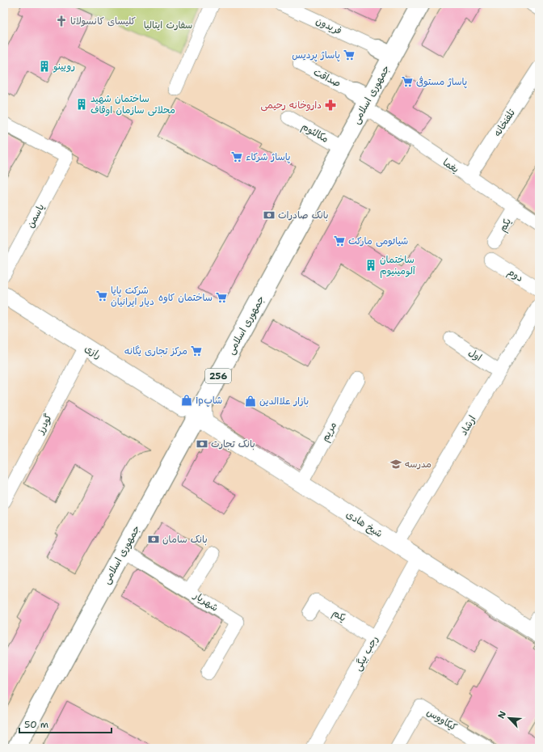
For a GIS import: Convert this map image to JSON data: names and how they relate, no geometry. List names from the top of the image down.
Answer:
{
  "streets": {
    "main road": ["جمهوری اسلامی", "256"],
    "street": [
      "فریدون",
      "صداقت",
      "تلفنخانه",
      "مکالئوم",
      "یغما",
      "یاسمن",
      "یکم",
      "دوم",
      "رازی",
      "اول",
      "گودرز",
      "ارشاد",
      "مریم",
      "شیخ هادی",
      "شهریار",
      "رجب بیگی",
      "کیکاووس"
    ]
  },
  "crossings": [
    ["فریدون", "جمهوری اسلامی"],
    ["صداقت", "جمهوری اسلامی"],
    ["صداقت", "یغما"],
    ["جمهوری اسلامی", "مکالئوم"],
    ["جمهوری اسلامی", "یغما"],
    ["جمهوری اسلامی", "رازی"],
    ["جمهوری اسلامی", "شیخ هادی"],
    ["جمهوری اسلامی", "شهریار"],
    ["تلفنخانه", "یغما"],
    ["یغما", "یکم"],
    ["یکم", "رجب بیگی"],
    ["رازی", "گودرز"],
    ["رازی", "شیخ هادی"],
    ["اول", "ارشاد"],
    ["ارشاد", "شیخ هادی"],
    ["مریم", "شیخ هادی"],
    ["شیخ هادی", "رجب بیگی"]
  ],
  "parks": ["سفارت ایتالیا"],
  "places": {
    "church": ["کلیسای کانسولاتا"],
    "supermarket": [
      "پاساژ پردیس",
      "پاساژ مستوفی",
      "پاساژ شرکاء",
      "شیائومی مارکت",
      "شرکت پایا دیار ایرانیان",
      "ساختمان کاوه",
      "مرکز تجاری یگانه"
    ],
    "building": ["رویینو", "ساختمان شهید محلاتی سازمان اوقاف", "ساختمان آلومینیوم"],
    "pharmacy": ["داروخانه رحیمی"],
    "bank": ["بانک صادرات", "بانک تجارت", "بانک سامان"],
    "shop": ["ipشاپ", "بازار علاالدین"],
    "school or university": ["مدرسه"]
  },
  "scale_bar": "50 m",
  "north": "top left"
}
